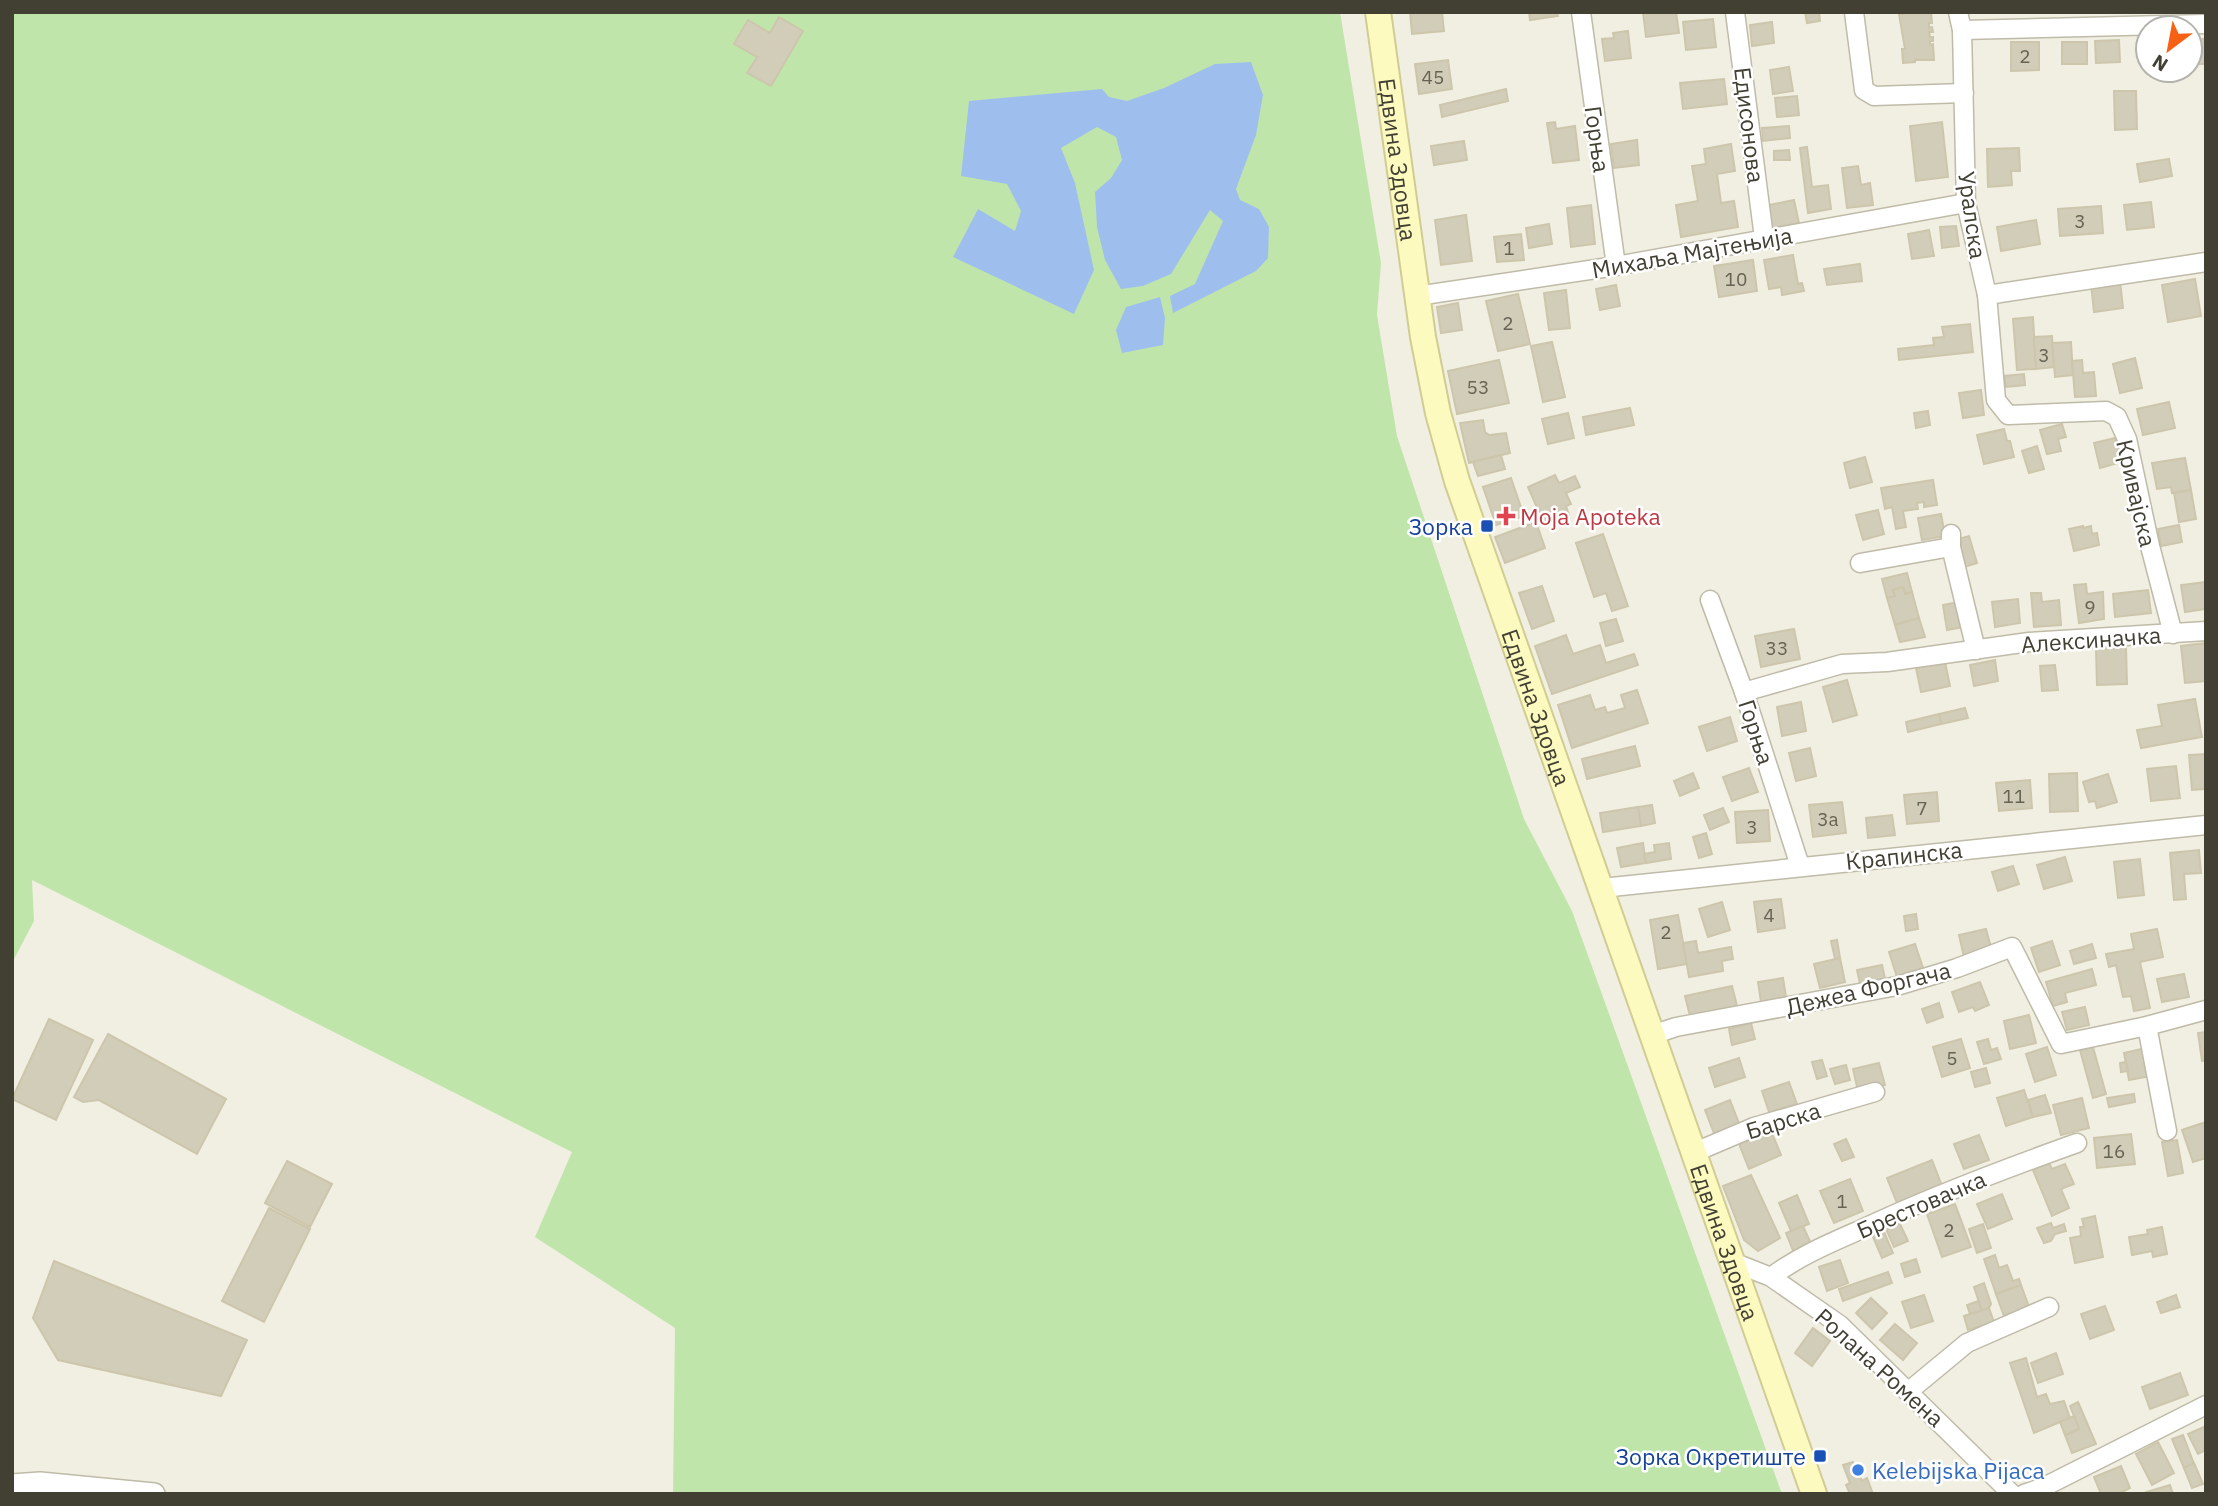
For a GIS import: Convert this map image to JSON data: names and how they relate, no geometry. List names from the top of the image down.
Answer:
{
  "streets": {
    "main road": ["Едвина Здовца"],
    "street": [
      "Едисонова",
      "Горња",
      "Уралска",
      "Михаља Мајтењија",
      "Кривајска",
      "Алексиначка",
      "Крапинска",
      "Дежеа Форгача",
      "Барска",
      "Брестовачка",
      "Ролана Ромена"
    ]
  },
  "crossings": [
    ["Едисонова", "Михаља Мајтењија"],
    ["Горња", "Михаља Мајтењија"],
    ["Горња", "Алексиначка"],
    ["Горња", "Крапинска"],
    ["Едвина Здовца", "Михаља Мајтењија"],
    ["Едвина Здовца", "Крапинска"],
    ["Едвина Здовца", "Дежеа Форгача"],
    ["Едвина Здовца", "Барска"],
    ["Едвина Здовца", "Ролана Ромена"],
    ["Уралска", "Михаља Мајтењија"],
    ["Уралска", "Кривајска"],
    ["Кривајска", "Алексиначка"],
    ["Брестовачка", "Ролана Ромена"]
  ],
  "places": {
    "health": ["Moja Apoteka"],
    "transit": ["Зорка", "Зорка Окретиште"],
    "other": ["Kelebijska Pijaca"]
  },
  "house_numbers": [
    "2",
    "45",
    "3",
    "1",
    "10",
    "2",
    "3",
    "53",
    "9",
    "33",
    "11",
    "7",
    "3a",
    "3",
    "4",
    "2",
    "5",
    "16",
    "1",
    "2"
  ],
  "north": "bottom left"
}
